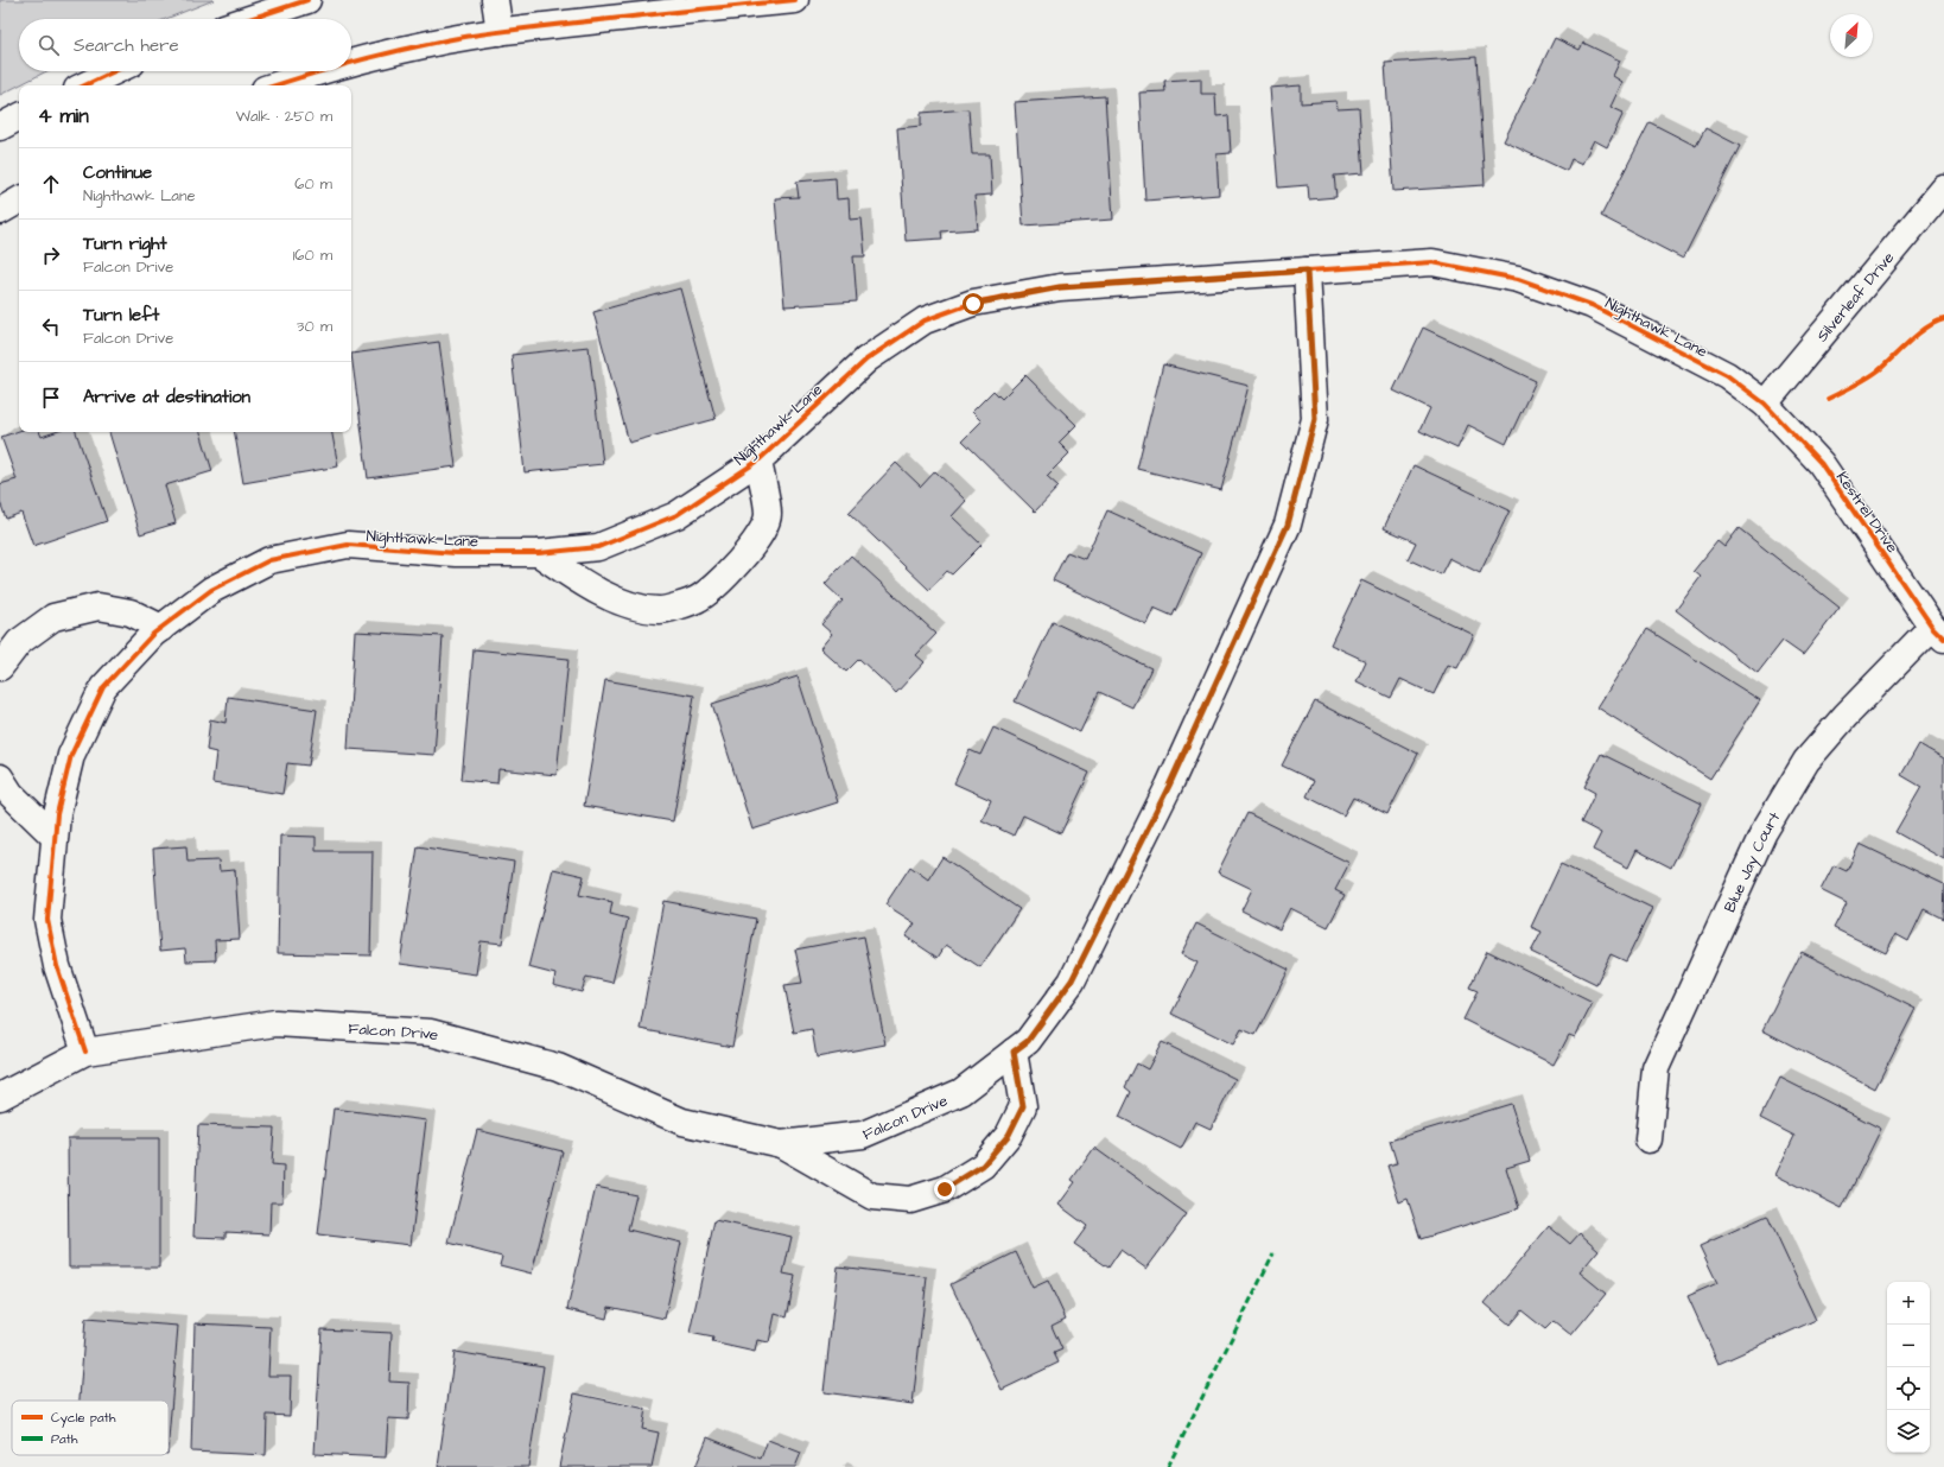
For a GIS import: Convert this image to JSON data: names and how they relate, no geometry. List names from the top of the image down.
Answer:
{
  "streets": {
    "street": [
      "Silverleaf Drive",
      "Nighthawk Lane",
      "Kestrel Drive",
      "Blue Jay Court",
      "Falcon Drive"
    ]
  },
  "crossings": [
    ["Silverleaf Drive", "Nighthawk Lane"],
    ["Silverleaf Drive", "Kestrel Drive"],
    ["Nighthawk Lane", "Kestrel Drive"],
    ["Nighthawk Lane", "Falcon Drive"],
    ["Kestrel Drive", "Blue Jay Court"]
  ],
  "legend": ["Cycle path", "Path"],
  "north": "top right",
  "page": {
    "search": "Search here",
    "heading": ["4 min", "Walk · 250 m"],
    "list": [
      ["Continue", "Nighthawk Lane", "60 m"],
      ["Turn right", "Falcon Drive", "160 m"],
      ["Turn left", "Falcon Drive", "30 m"],
      "Arrive at destination"
    ],
    "map_buttons": ["+", "−"]
  }
}
